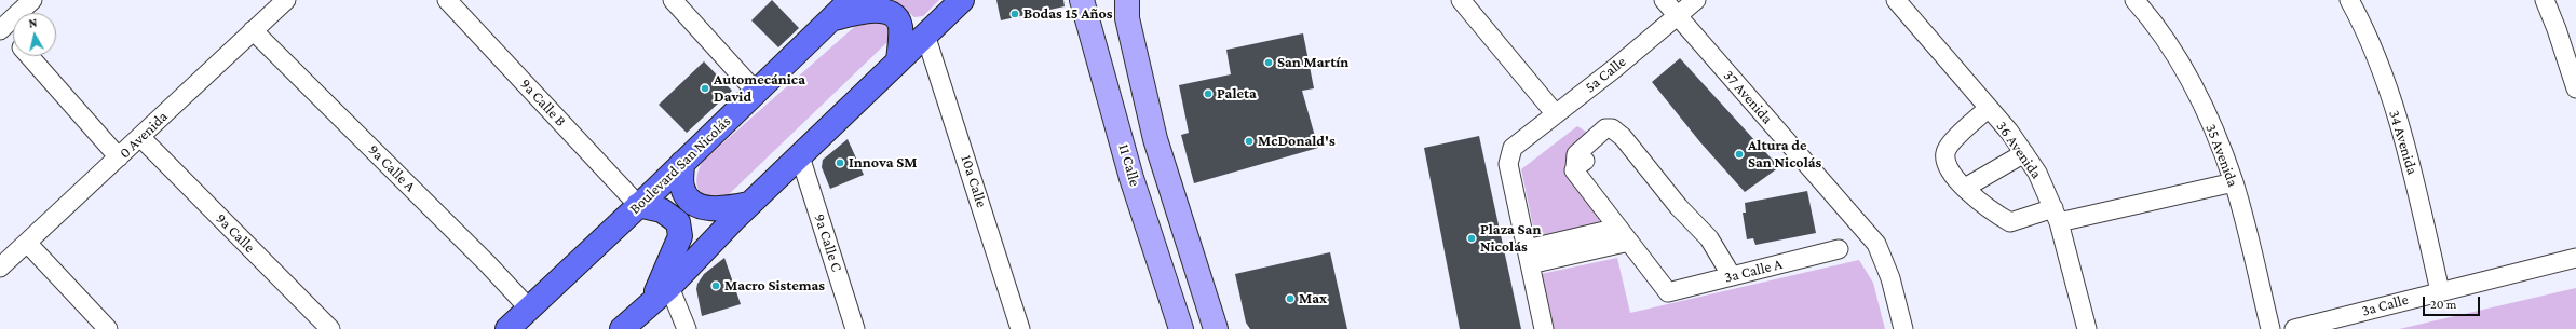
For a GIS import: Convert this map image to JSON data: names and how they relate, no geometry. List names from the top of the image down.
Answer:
{
  "streets": {
    "main road": ["Boulevard San Nicolás", "11 Calle"],
    "street": [
      "5a Calle",
      "37 Avenida",
      "9a Calle B",
      "0 Avenida",
      "34 Avenida",
      "36 Avenida",
      "35 Avenida",
      "9a Calle A",
      "10a Calle",
      "9a Calle",
      "9a Calle C",
      "3a Calle A",
      "3a Calle"
    ]
  },
  "crossings": [
    ["5a Calle", "37 Avenida"],
    ["9a Calle B", "Boulevard San Nicolás"],
    ["0 Avenida", "9a Calle A"],
    ["0 Avenida", "9a Calle"],
    ["34 Avenida", "3a Calle"],
    ["Boulevard San Nicolás", "9a Calle A"]
  ],
  "places": [
    "Bodas 15 Años",
    "San Martín",
    "Automecánica David",
    "Paleta",
    "McDonald's",
    "Altura de San Nicolás",
    "Innova SM",
    "Plaza San Nicolás",
    "Macro Sistemas",
    "Max"
  ],
  "scale_bar": "20 m",
  "north": "top"
}
